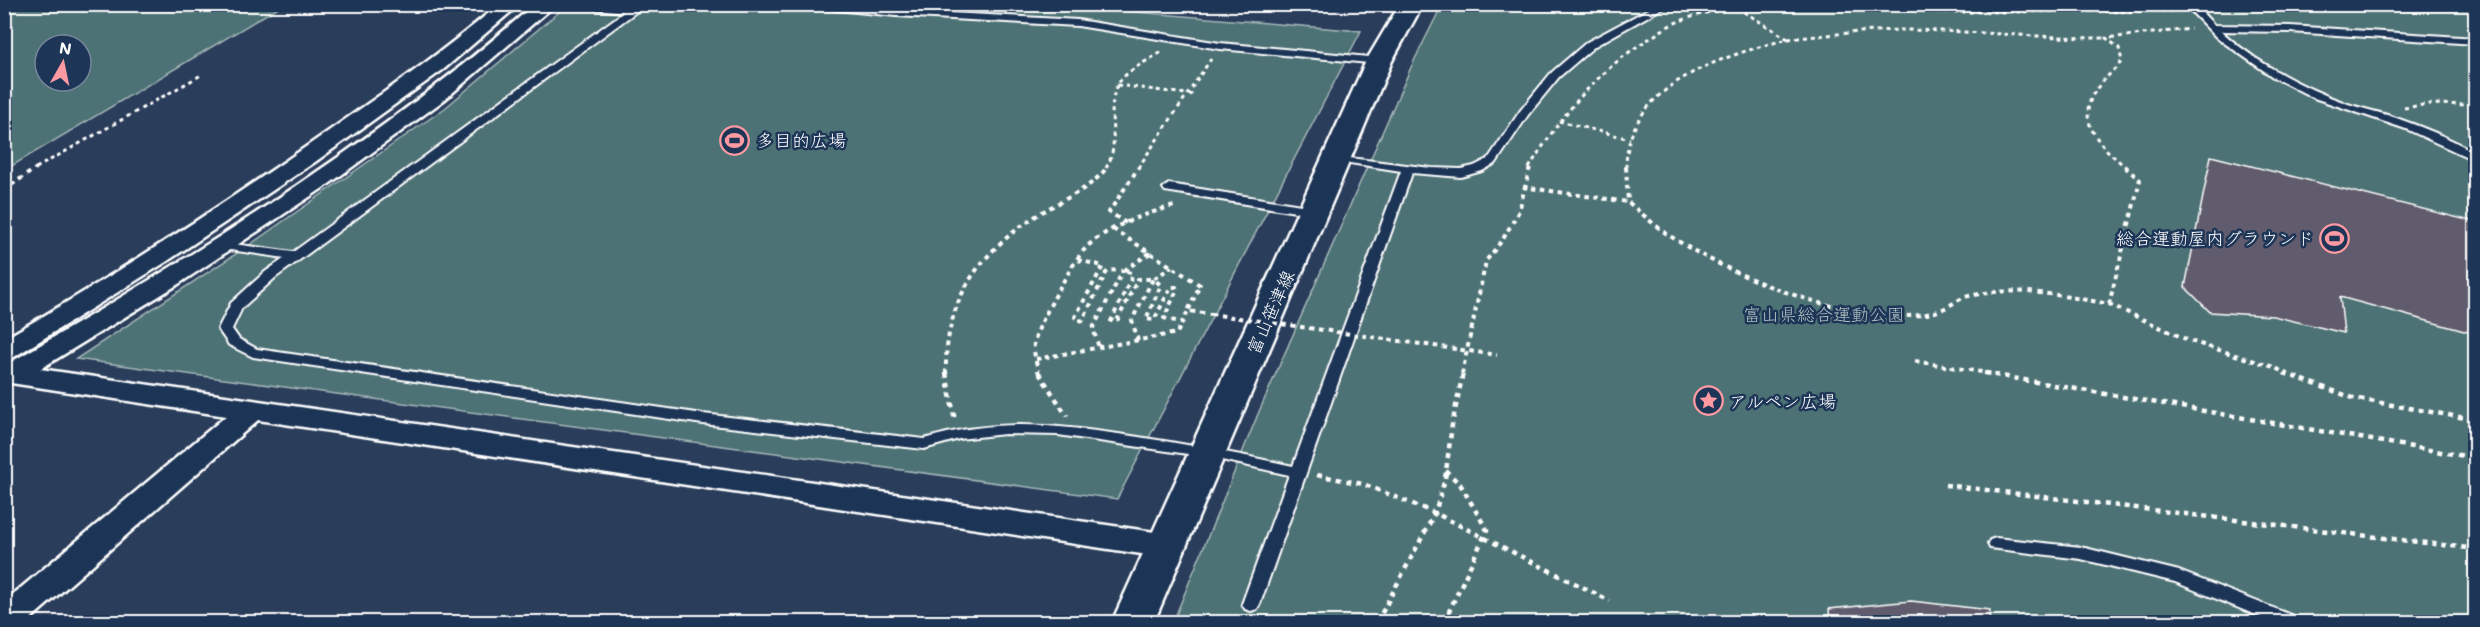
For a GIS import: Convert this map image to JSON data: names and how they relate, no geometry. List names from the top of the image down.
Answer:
{
  "streets": {
    "main road": ["富山笹津線"]
  },
  "parks": ["富山県総合運動公園"],
  "places": {
    "sports": ["多目的広場", "総合運動屋内グラウンド"],
    "place": ["アルペン広場"]
  },
  "north": "top"
}
